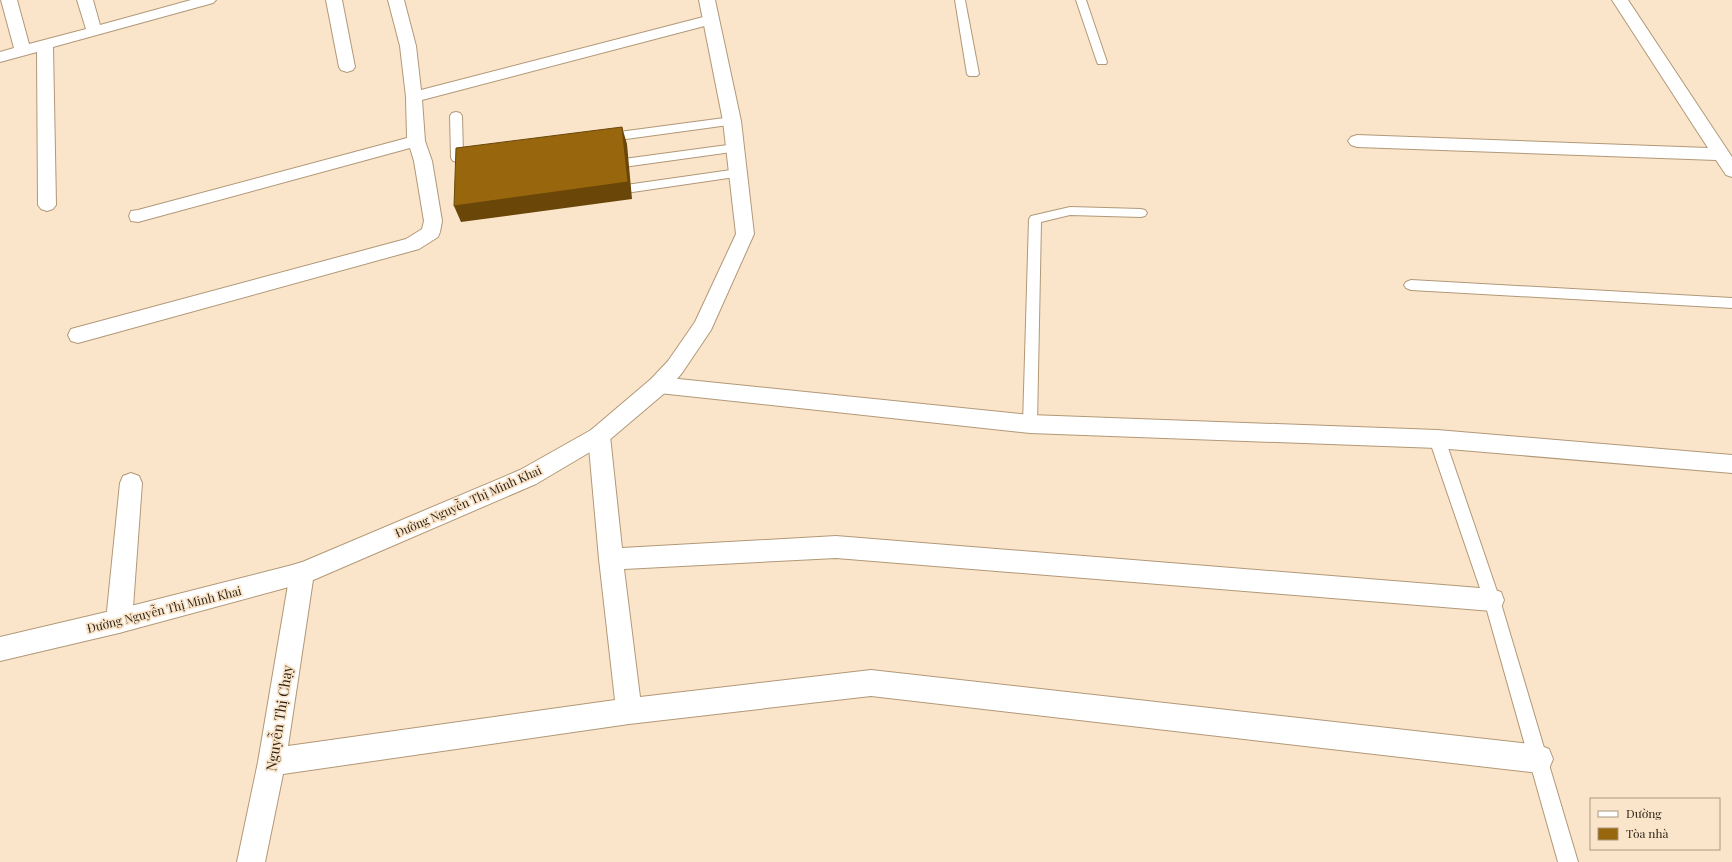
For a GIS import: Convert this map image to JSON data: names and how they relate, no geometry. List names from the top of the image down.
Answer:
{
  "streets": {
    "street": ["Đường Nguyễn Thị Minh Khai", "Nguyễn Thị Chạy"]
  },
  "crossings": [
    ["Đường Nguyễn Thị Minh Khai", "Nguyễn Thị Chạy"]
  ],
  "legend": ["Đường", "Tòa nhà"]
}
